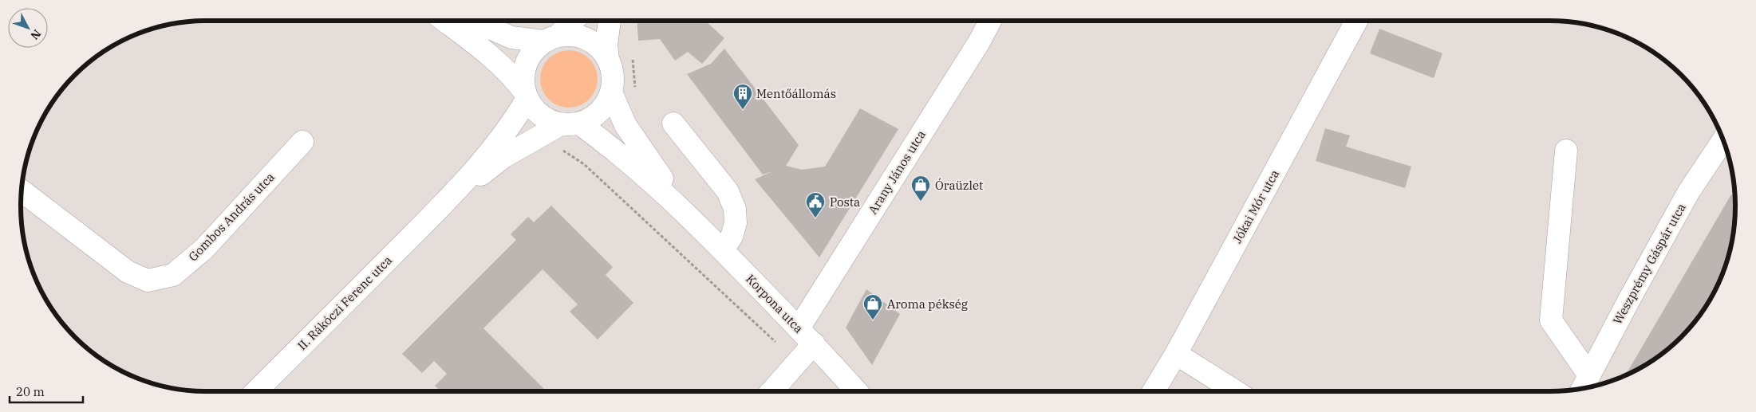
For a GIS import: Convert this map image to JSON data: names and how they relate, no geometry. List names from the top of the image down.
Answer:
{
  "streets": {
    "street": [
      "Arany János utca",
      "Jókai Mór utca",
      "Gombos András utca",
      "Weszprémy Gáspár utca",
      "II. Rákóczi Ferenc utca",
      "Korpona utca"
    ]
  },
  "crossings": [
    ["Arany János utca", "Korpona utca"],
    ["II. Rákóczi Ferenc utca", "Korpona utca"]
  ],
  "places": {
    "building": ["Mentőállomás"],
    "shop": ["Óraüzlet", "Aroma pékség"],
    "public building": ["Posta"]
  },
  "scale_bar": "20 m",
  "north": "bottom right"
}
